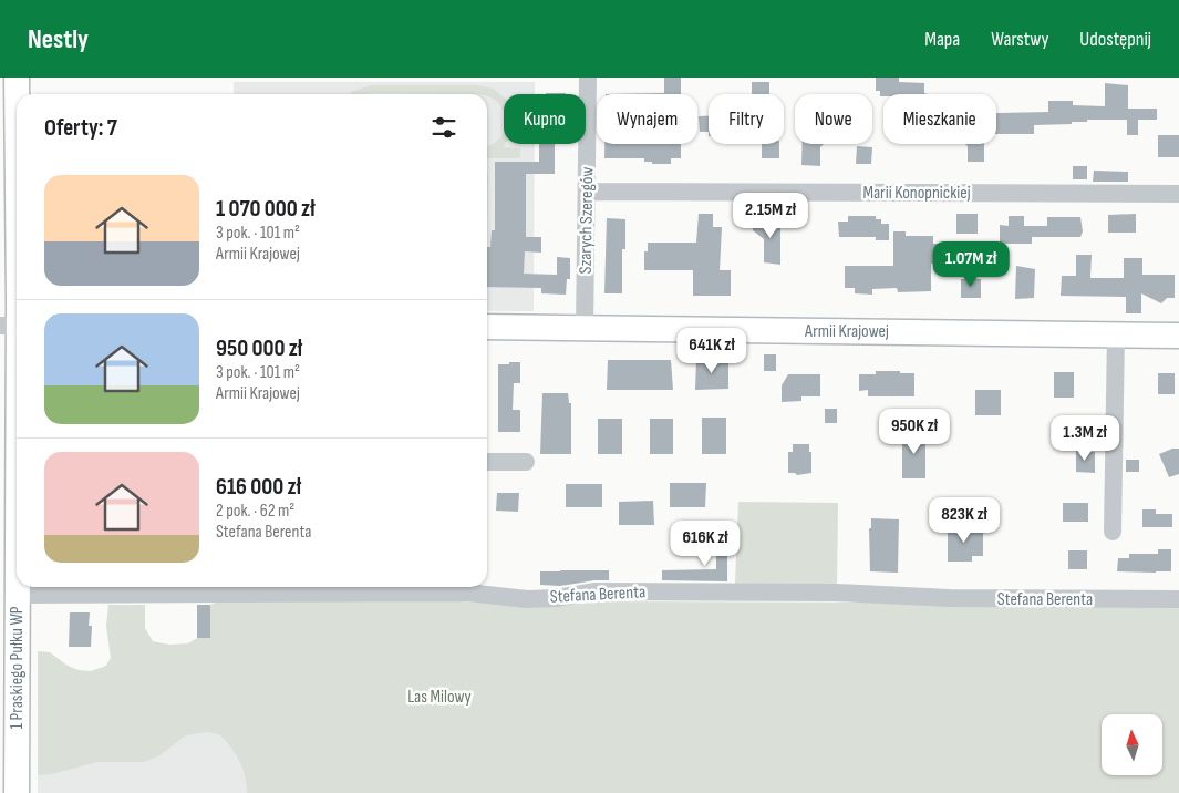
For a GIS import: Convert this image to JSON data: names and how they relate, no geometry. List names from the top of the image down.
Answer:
{
  "streets": {
    "street": [
      "Marii Konopnickiej",
      "Szarych Szeregów",
      "Armii Krajowej",
      "Stefana Berenta",
      "1 Praskiego Pułku WP"
    ]
  },
  "crossings": [
    ["Marii Konopnickiej", "Szarych Szeregów"],
    ["Szarych Szeregów", "Armii Krajowej"],
    ["Stefana Berenta", "1 Praskiego Pułku WP"]
  ],
  "parks": ["Las Milowy"],
  "north": "top",
  "page": {
    "header": "Nestly",
    "nav": ["Mapa", "Warstwy", "Udostępnij"],
    "chip": [
      "Kupno",
      "Wynajem",
      "Filtry",
      "Nowe",
      "Mieszkanie"
    ],
    "heading": "Oferty: 7",
    "list": [
      {
        "name": "1 070 000 zł",
        "note": "3 pok. · 101 m² · Armii Krajowej"
      },
      {
        "name": "950 000 zł",
        "note": "3 pok. · 101 m² · Armii Krajowej"
      },
      {
        "name": "616 000 zł",
        "note": "2 pok. · 62 m² · Stefana Berenta"
      }
    ],
    "price": [
      "2.15M zł",
      "1.07M zł",
      "641K zł",
      "950K zł",
      "1.3M zł",
      "823K zł",
      "616K zł"
    ]
  }
}
